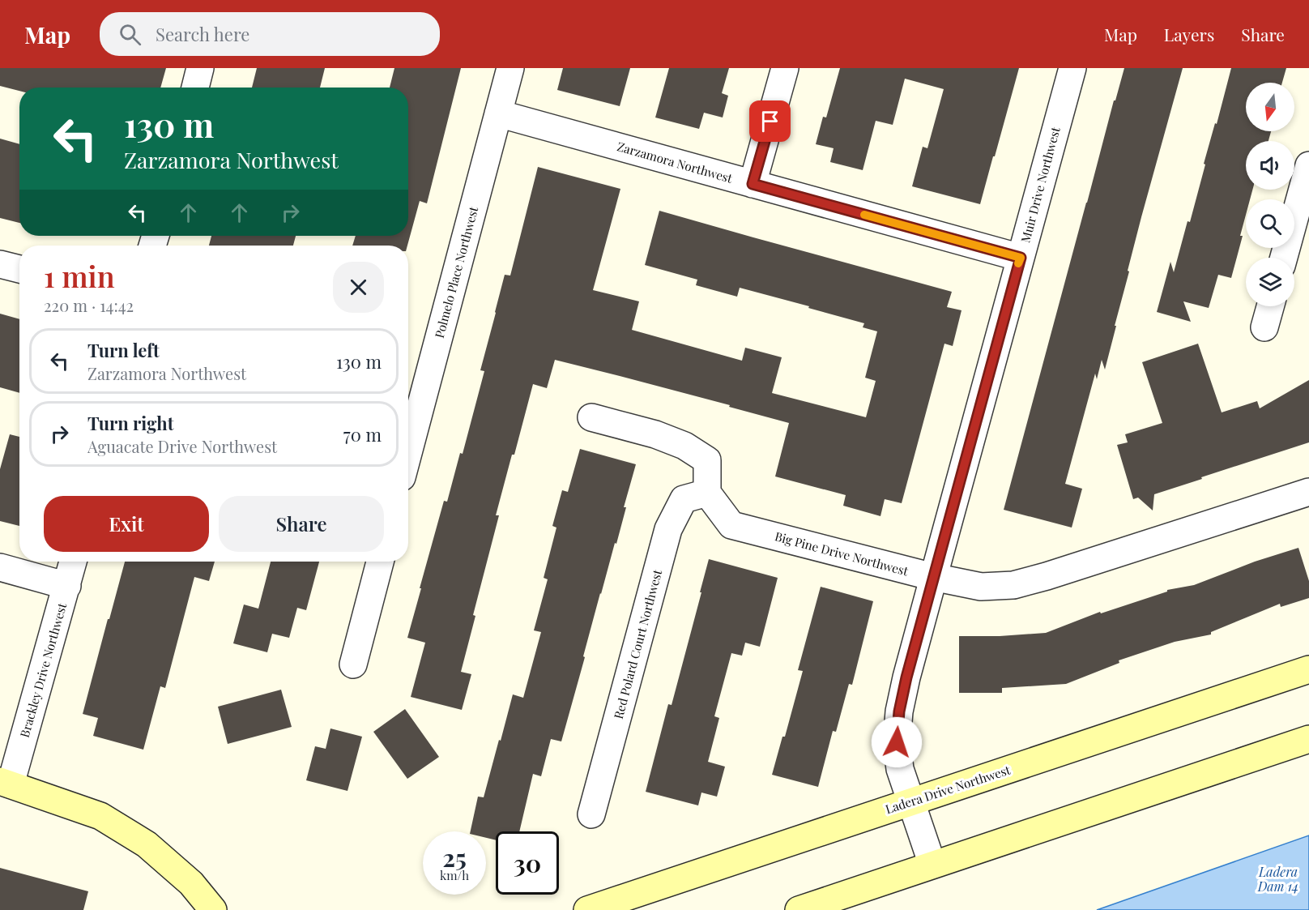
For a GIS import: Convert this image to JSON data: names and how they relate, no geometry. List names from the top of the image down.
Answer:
{
  "streets": {
    "main road": ["Ladera Drive Northwest"],
    "street": [
      "Zarzamora Northwest",
      "Muir Drive Northwest",
      "Polmelo Place Northwest",
      "Big Pine Drive Northwest",
      "Red Polard Court Northwest",
      "Brackley Drive Northwest"
    ]
  },
  "crossings": [
    ["Zarzamora Northwest", "Muir Drive Northwest"],
    ["Zarzamora Northwest", "Polmelo Place Northwest"],
    ["Muir Drive Northwest", "Big Pine Drive Northwest"],
    ["Muir Drive Northwest", "Ladera Drive Northwest"],
    ["Big Pine Drive Northwest", "Red Polard Court Northwest"]
  ],
  "water": ["Ladera Dam 14"],
  "north": "bottom",
  "page": {
    "header": "Map",
    "search": "Search here",
    "nav": ["Map", "Layers", "Share"],
    "turn": ["130 m", "Zarzamora Northwest"],
    "heading": ["1 min", "220 m · 14:42"],
    "list": [
      {
        "name": "Turn left",
        "note": "Zarzamora Northwest",
        "value": "130 m"
      },
      {
        "name": "Turn right",
        "note": "Aguacate Drive Northwest",
        "value": "70 m"
      }
    ],
    "buttons": ["Exit", "Share"],
    "speed": "25 km/h",
    "limit": "30"
  }
}
